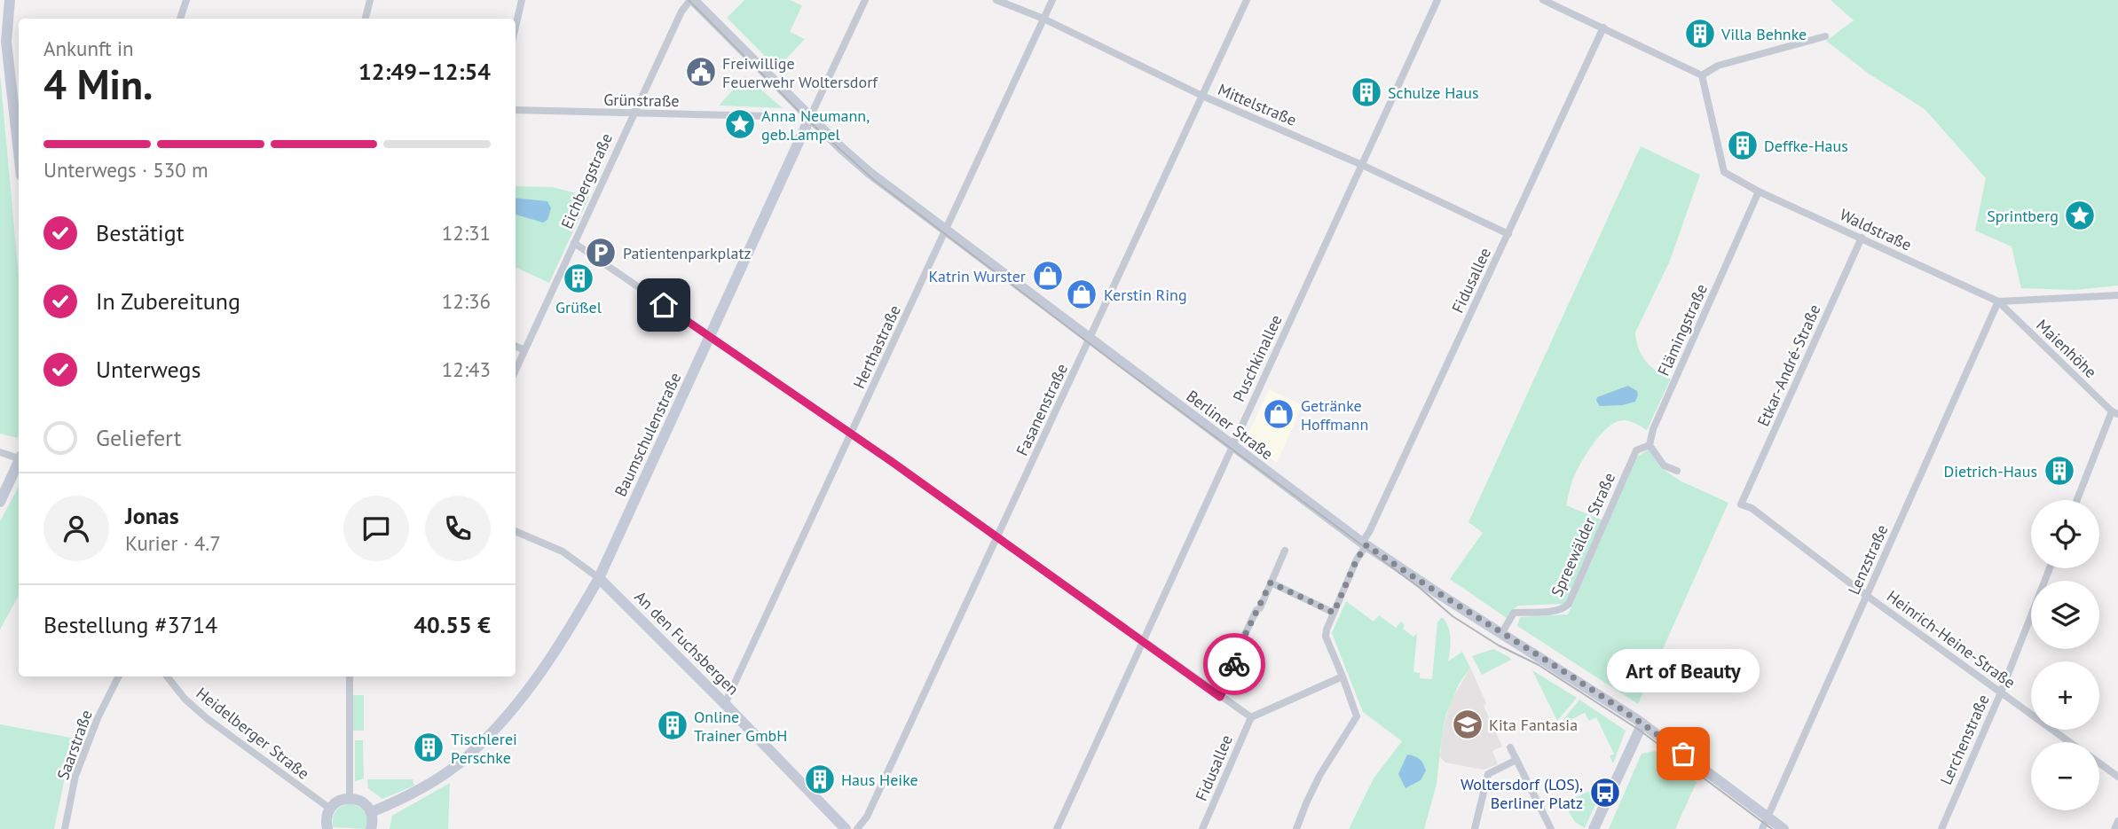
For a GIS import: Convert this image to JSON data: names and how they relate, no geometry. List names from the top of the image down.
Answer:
{
  "streets": {
    "street": [
      "Grünstraße",
      "Mittelstraße",
      "Eichbergstraße",
      "Waldstraße",
      "Fidusallee",
      "Flämingstraße",
      "Herthastraße",
      "Maienhöhe",
      "Puschkinallee",
      "Etkar-André-Straße",
      "Fasanenstraße",
      "Berliner Straße",
      "Baumschulenstraße",
      "Spreewälder Straße",
      "Lenzstraße",
      "Heinrich-Heine-Straße",
      "An den Fuchsbergen",
      "Heidelberger Straße",
      "Lerchenstraße",
      "Saarstraße"
    ]
  },
  "crossings": [
    ["Grünstraße", "Eichbergstraße"],
    ["Mittelstraße", "Fidusallee"],
    ["Mittelstraße", "Herthastraße"],
    ["Mittelstraße", "Puschkinallee"],
    ["Mittelstraße", "Fasanenstraße"],
    ["Eichbergstraße", "Berliner Straße"],
    ["Waldstraße", "Flämingstraße"],
    ["Waldstraße", "Maienhöhe"],
    ["Waldstraße", "Etkar-André-Straße"],
    ["Waldstraße", "Lenzstraße"],
    ["Fidusallee", "Berliner Straße"],
    ["Flämingstraße", "Spreewälder Straße"],
    ["Herthastraße", "Berliner Straße"],
    ["Herthastraße", "An den Fuchsbergen"],
    ["Maienhöhe", "Lenzstraße"],
    ["Puschkinallee", "Berliner Straße"],
    ["Etkar-André-Straße", "Heinrich-Heine-Straße"],
    ["Fasanenstraße", "Berliner Straße"],
    ["Berliner Straße", "Baumschulenstraße"],
    ["Berliner Straße", "Spreewälder Straße"],
    ["Berliner Straße", "Lenzstraße"],
    ["Baumschulenstraße", "An den Fuchsbergen"],
    ["Lenzstraße", "Heinrich-Heine-Straße"],
    ["Heinrich-Heine-Straße", "Lerchenstraße"]
  ],
  "places": {
    "building": [
      "Villa Behnke",
      "Schulze Haus",
      "Deffke-Haus",
      "Grüßel",
      "Dietrich-Haus",
      "Online Trainer GmbH",
      "Tischlerei Perschke",
      "Haus Heike"
    ],
    "public building": ["Freiwillige Feuerwehr Woltersdorf"],
    "place": ["Anna Neumann, geb.Lampel", "Sprintberg"],
    "parking": ["Patientenparkplatz"],
    "shop": ["Katrin Wurster", "Kerstin Ring", "Getränke Hoffmann"],
    "school or university": ["Kita Fantasia"],
    "other": ["Art of Beauty"],
    "bus stop": ["Woltersdorf (LOS), Berliner Platz"]
  },
  "page": {
    "heading": ["4 Min.", "Ankunft in", "12:49–12:54"],
    "panel": [
      "Jonas",
      "Kurier · 4.7",
      "Bestellung #3714",
      "40.55 €"
    ],
    "bar": "Unterwegs · 530 m",
    "list": [
      ["Bestätigt", "12:31"],
      ["In Zubereitung", "12:36"],
      ["Unterwegs", "12:43"],
      "Geliefert"
    ],
    "map_buttons": ["+", "−"],
    "bubble": "Art of Beauty"
  }
}
